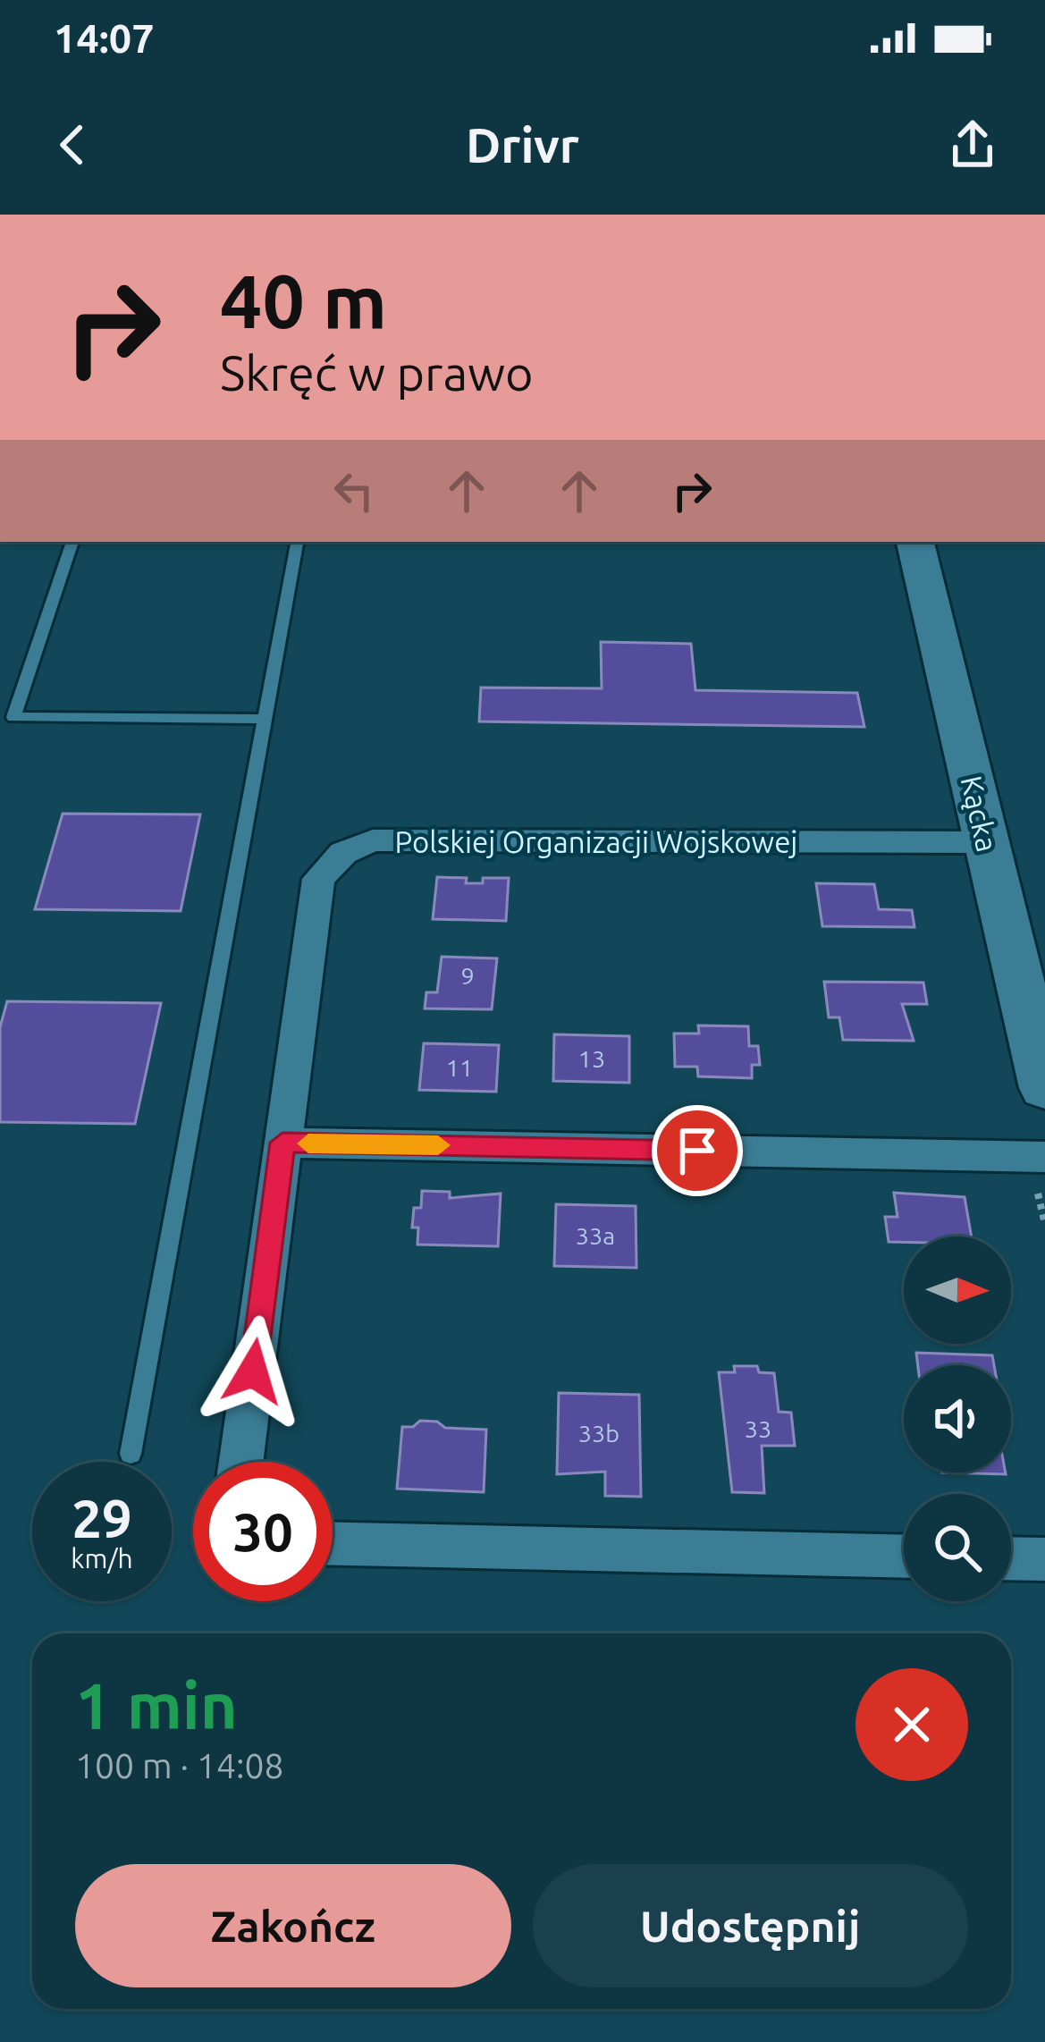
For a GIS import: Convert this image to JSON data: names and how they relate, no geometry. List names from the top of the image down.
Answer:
{
  "streets": {
    "street": ["Kącka", "Polskiej Organizacji Wojskowej"]
  },
  "crossings": [
    ["Kącka", "Polskiej Organizacji Wojskowej"]
  ],
  "house_numbers": [
    "9",
    "13",
    "11",
    "33a",
    "33",
    "33b"
  ],
  "north": "right",
  "page": {
    "status": "14:07",
    "header": "Drivr",
    "turn": ["40 m", "Skręć w prawo"],
    "speed": "29 km/h",
    "limit": "30",
    "heading": ["1 min", "100 m · 14:08"],
    "buttons": ["Zakończ", "Udostępnij"]
  }
}
